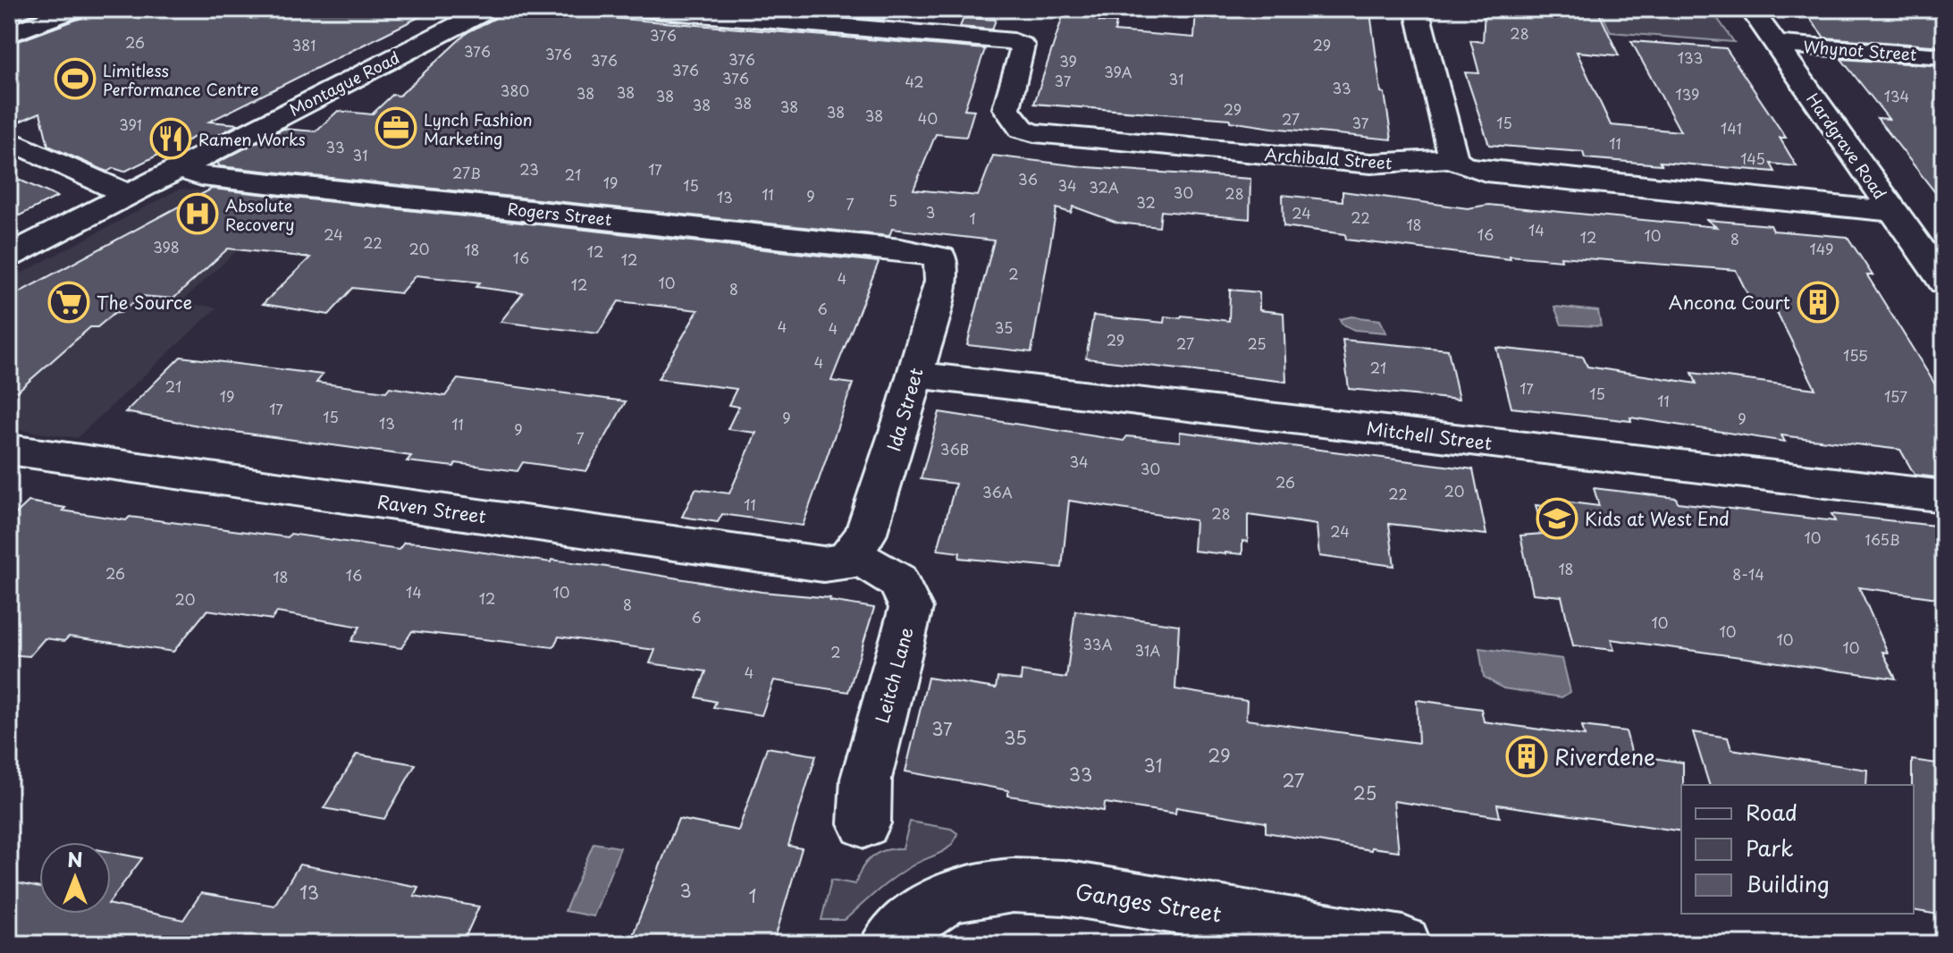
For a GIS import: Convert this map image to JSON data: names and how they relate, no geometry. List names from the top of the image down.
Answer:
{
  "streets": {
    "street": [
      "Whynot Street",
      "Montague Road",
      "Hardgrave Road",
      "Archibald Street",
      "Rogers Street",
      "Ida Street",
      "Mitchell Street",
      "Raven Street",
      "Leitch Lane",
      "Ganges Street"
    ]
  },
  "crossings": [
    ["Whynot Street", "Hardgrave Road"],
    ["Montague Road", "Rogers Street"],
    ["Hardgrave Road", "Archibald Street"],
    ["Rogers Street", "Ida Street"],
    ["Ida Street", "Mitchell Street"],
    ["Ida Street", "Raven Street"],
    ["Ida Street", "Leitch Lane"],
    ["Raven Street", "Leitch Lane"]
  ],
  "places": {
    "sports": ["Limitless Performance Centre"],
    "office": ["Lynch Fashion Marketing"],
    "restaurant": ["Ramen Works"],
    "hospital": ["Absolute Recovery"],
    "supermarket": ["The Source"],
    "building": ["Ancona Court", "Riverdene"],
    "school or university": ["Kids at West End"]
  },
  "house_numbers": [
    "28",
    "376",
    "26",
    "381",
    "29",
    "376",
    "376",
    "133",
    "376",
    "376",
    "39",
    "376",
    "39A",
    "376",
    "31",
    "37",
    "42",
    "33",
    "380",
    "38",
    "38",
    "139",
    "38",
    "134",
    "38",
    "38",
    "38",
    "29",
    "38",
    "38",
    "40",
    "27",
    "37",
    "15",
    "391",
    "141",
    "11",
    "33",
    "31",
    "145",
    "23",
    "17",
    "27B",
    "21",
    "36",
    "19",
    "15",
    "34",
    "32A",
    "30",
    "28",
    "11",
    "9",
    "13",
    "5",
    "32",
    "7",
    "3",
    "24",
    "22",
    "1",
    "18",
    "14",
    "24",
    "16",
    "10",
    "12",
    "8",
    "22",
    "398",
    "20",
    "149",
    "18",
    "12",
    "16",
    "12",
    "2",
    "4",
    "10",
    "12",
    "8",
    "6",
    "4",
    "35",
    "4",
    "29",
    "27",
    "25",
    "155",
    "4",
    "21",
    "21",
    "17",
    "15",
    "19",
    "157",
    "11",
    "17",
    "15",
    "9",
    "9",
    "13",
    "11",
    "9",
    "7",
    "36B",
    "34",
    "30",
    "26",
    "20",
    "36A",
    "22",
    "11",
    "28",
    "24",
    "10",
    "165B",
    "18",
    "26",
    "8-14",
    "16",
    "18",
    "14",
    "10",
    "12",
    "20",
    "8",
    "6",
    "10",
    "10",
    "10",
    "33A",
    "10",
    "31A",
    "2",
    "4",
    "37",
    "35",
    "29",
    "31",
    "33",
    "27",
    "25",
    "3",
    "13",
    "1"
  ],
  "legend": ["Road", "Park", "Building"],
  "north": "top"
}
